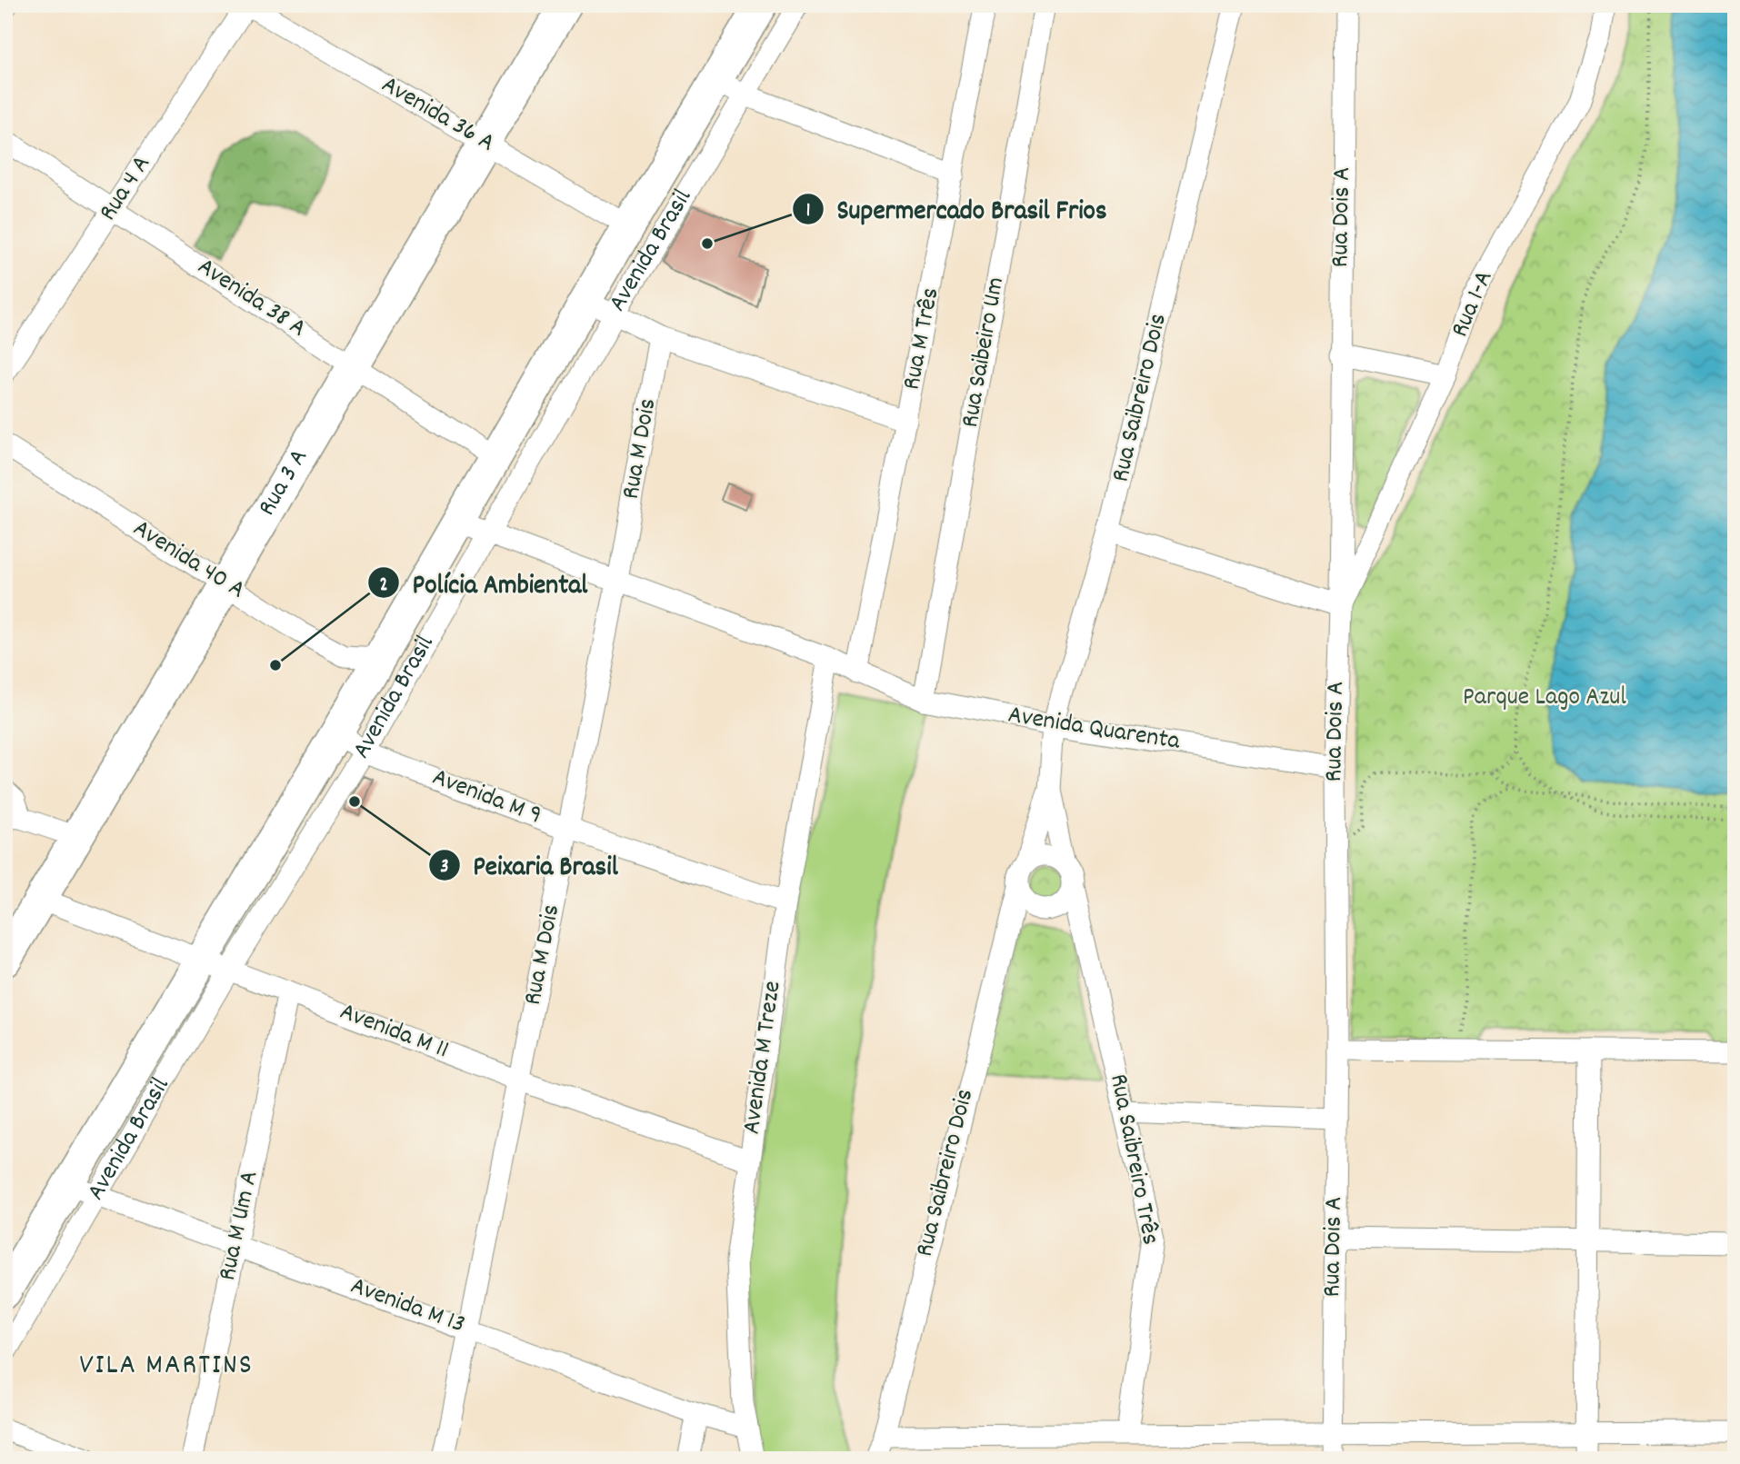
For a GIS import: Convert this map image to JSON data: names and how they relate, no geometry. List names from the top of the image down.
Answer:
{
  "streets": {
    "main road": ["Avenida Brasil", "Rua 3 A"],
    "street": [
      "Avenida 36 A",
      "Rua 4 A",
      "Rua Dois A",
      "Avenida 38 A",
      "Rua 1-A",
      "Rua M Três",
      "Rua Saibeiro Um",
      "Rua Saibreiro Dois",
      "Rua M Dois",
      "Avenida 40 A",
      "Avenida Quarenta",
      "Avenida M 9",
      "Avenida M 11",
      "Avenida M Treze",
      "Rua Saibreiro Três",
      "Rua M Um A",
      "Avenida M 13"
    ]
  },
  "crossings": [
    ["Avenida 36 A", "Rua 4 A"],
    ["Avenida 36 A", "Avenida Brasil"],
    ["Avenida 36 A", "Rua 3 A"],
    ["Rua 4 A", "Avenida 38 A"],
    ["Rua Dois A", "Rua 1-A"],
    ["Rua Dois A", "Avenida Quarenta"],
    ["Avenida Brasil", "Avenida 38 A"],
    ["Avenida Brasil", "Avenida 40 A"],
    ["Avenida Brasil", "Avenida Quarenta"],
    ["Avenida Brasil", "Avenida M 9"],
    ["Avenida Brasil", "Avenida M 11"],
    ["Avenida Brasil", "Avenida M 13"],
    ["Avenida 38 A", "Rua 3 A"],
    ["Rua M Três", "Avenida Quarenta"],
    ["Rua Saibeiro Um", "Avenida Quarenta"],
    ["Rua Saibreiro Dois", "Avenida Quarenta"],
    ["Rua Saibreiro Dois", "Rua Saibreiro Três"],
    ["Rua M Dois", "Avenida Quarenta"],
    ["Rua M Dois", "Avenida M 9"],
    ["Rua M Dois", "Avenida M 11"],
    ["Rua M Dois", "Avenida M 13"],
    ["Rua 3 A", "Avenida 40 A"],
    ["Rua 3 A", "Avenida M 11"],
    ["Avenida Quarenta", "Avenida M Treze"],
    ["Avenida M 9", "Avenida M Treze"],
    ["Avenida M 11", "Avenida M Treze"],
    ["Avenida M 11", "Rua M Um A"],
    ["Avenida M Treze", "Avenida M 13"],
    ["Rua M Um A", "Avenida M 13"]
  ],
  "districts": ["VILA MARTINS"],
  "parks": ["Parque Lago Azul"],
  "places": ["Supermercado Brasil Frios", "Polícia Ambiental", "Peixaria Brasil"]
}
